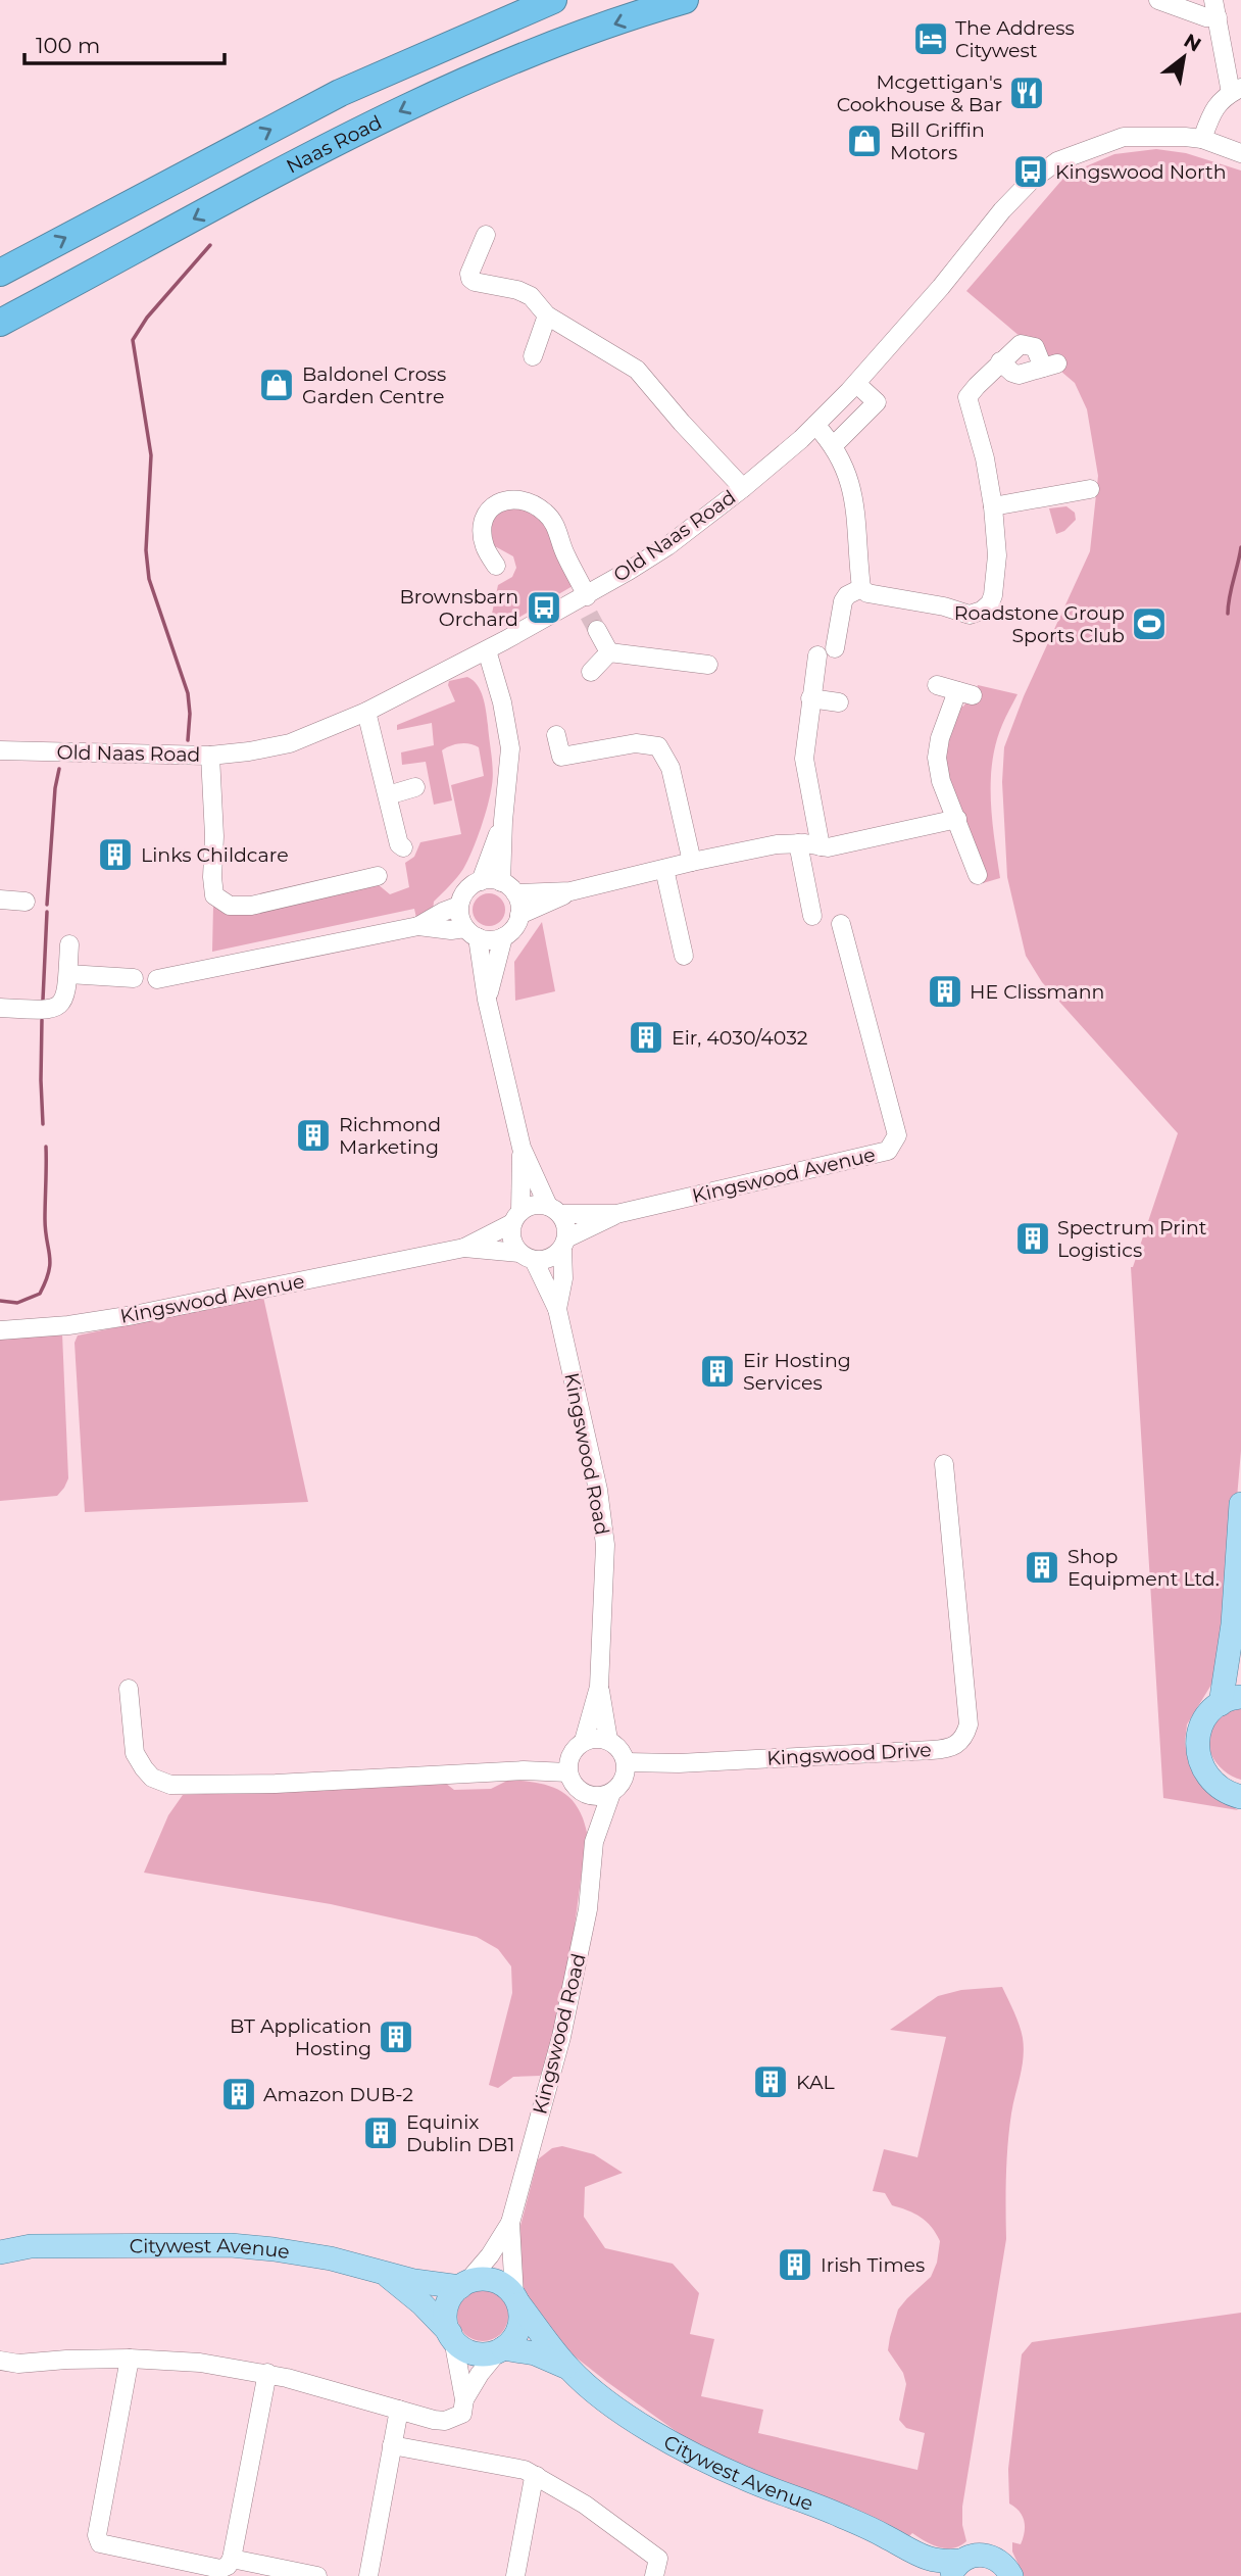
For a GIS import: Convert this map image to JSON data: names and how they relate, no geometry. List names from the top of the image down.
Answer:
{
  "streets": {
    "highway": ["Naas Road"],
    "main road": ["Citywest Avenue"],
    "street": [
      "Old Naas Road",
      "Kingswood Avenue",
      "Kingswood Road",
      "Kingswood Drive"
    ]
  },
  "crossings": [
    ["Kingswood Avenue", "Kingswood Road"],
    ["Kingswood Road", "Kingswood Drive"],
    ["Kingswood Road", "Citywest Avenue"]
  ],
  "places": {
    "hotel": ["The Address Citywest"],
    "restaurant": ["Mcgettigan's Cookhouse & Bar"],
    "shop": ["Bill Griffin Motors", "Baldonel Cross Garden Centre"],
    "bus stop": ["Kingswood North", "Brownsbarn Orchard"],
    "sports": ["Roadstone Group Sports Club"],
    "building": [
      "Links Childcare",
      "HE Clissmann",
      "Eir, 4030/4032",
      "Richmond Marketing",
      "Spectrum Print Logistics",
      "Eir Hosting Services",
      "Shop Equipment Ltd.",
      "BT Application Hosting",
      "KAL",
      "Amazon DUB-2",
      "Equinix Dublin DB1",
      "Irish Times"
    ]
  },
  "scale_bar": "100 m",
  "north": "top right"
}
